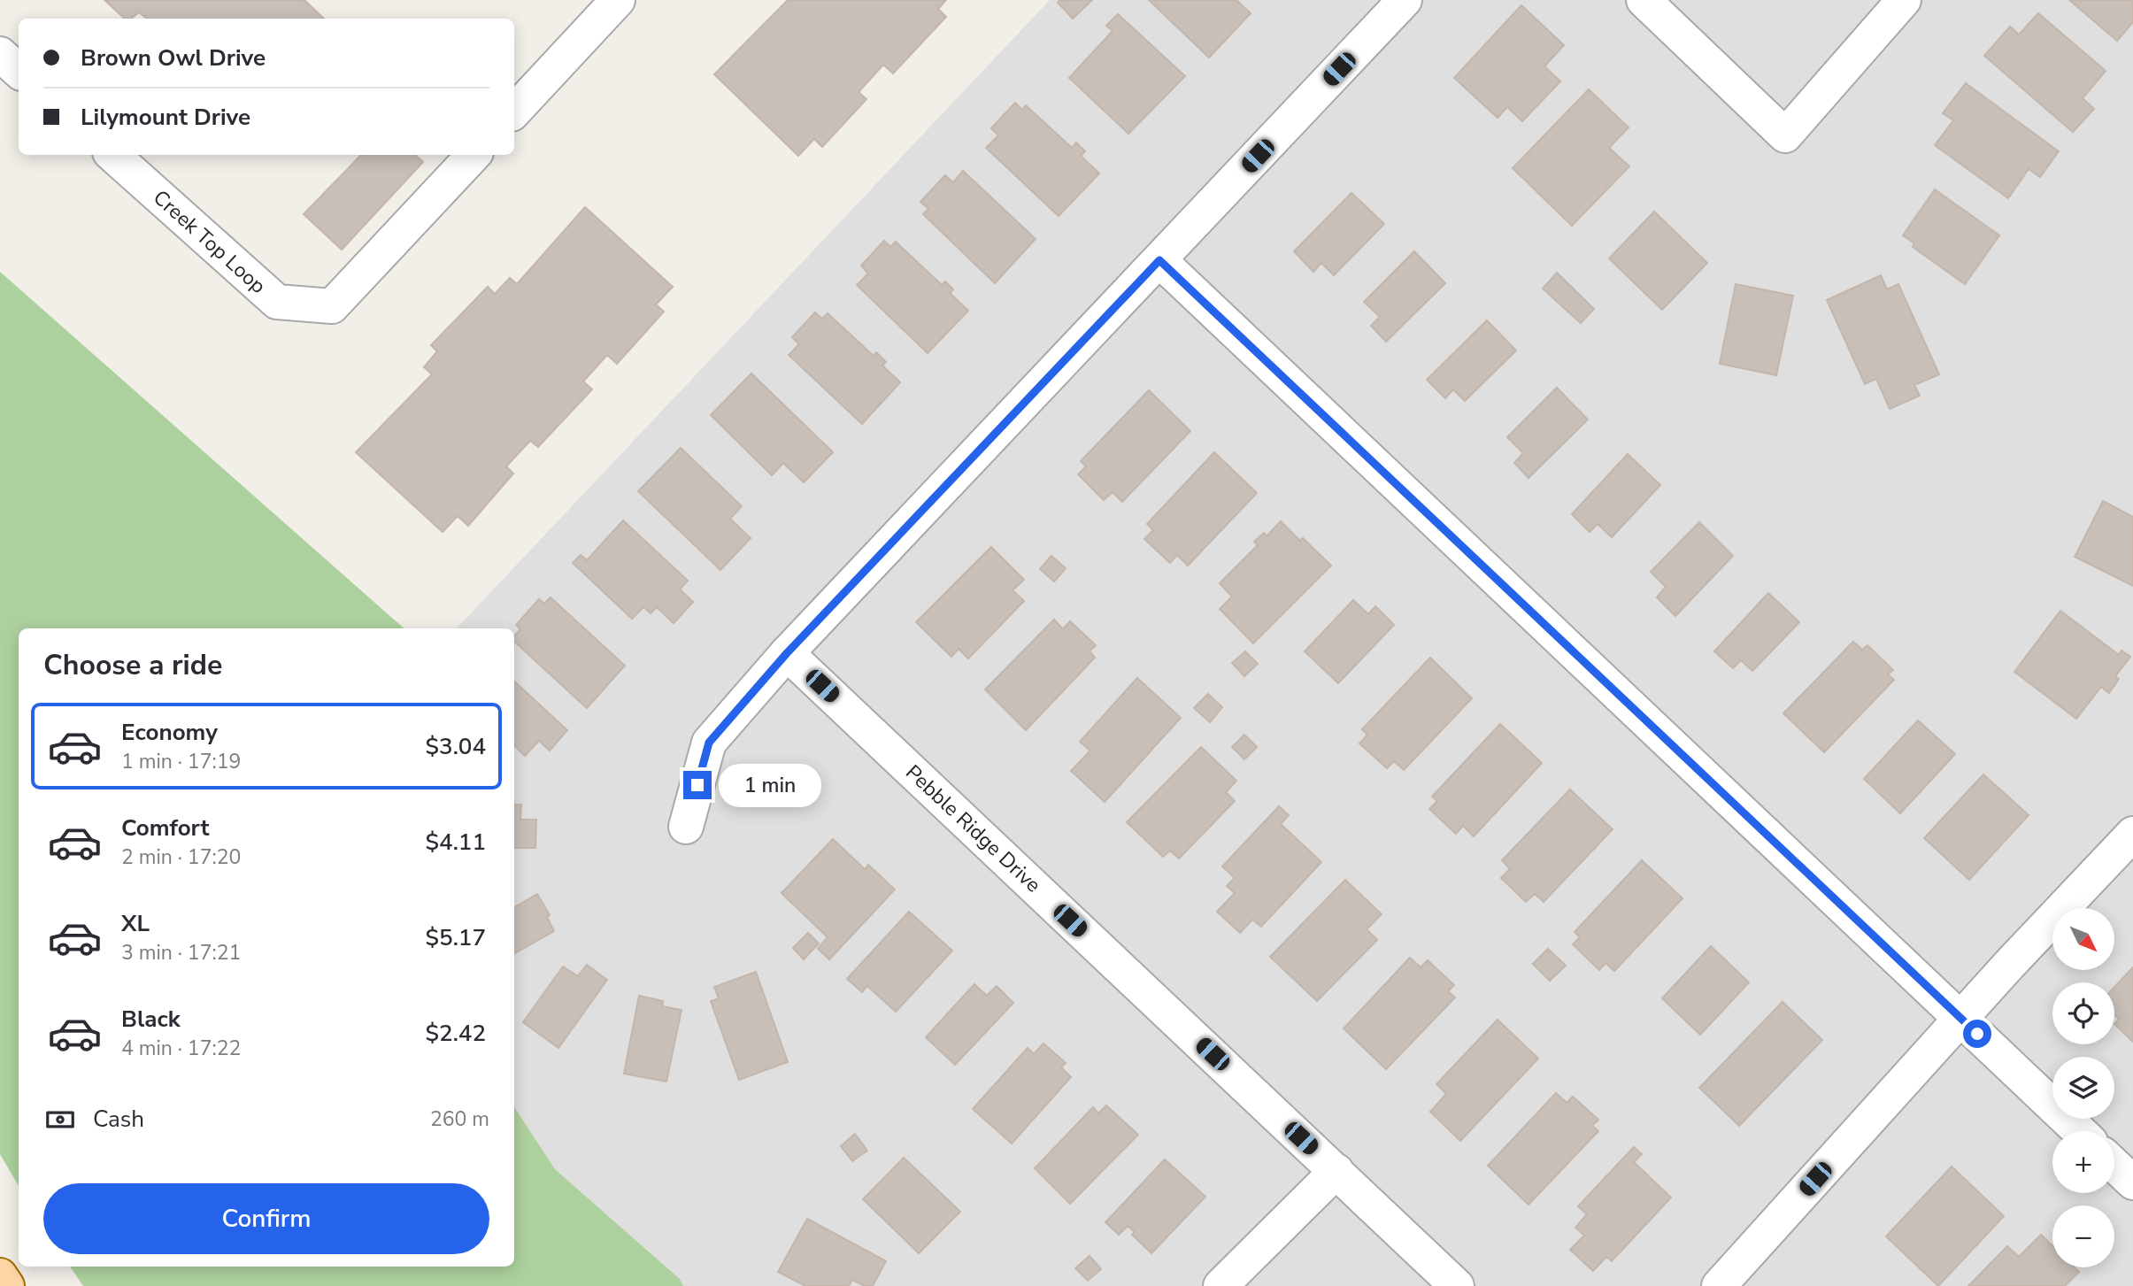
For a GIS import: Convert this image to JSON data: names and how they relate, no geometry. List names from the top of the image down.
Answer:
{
  "streets": {
    "street": ["Creek Top Loop", "Pebble Ridge Drive"]
  },
  "north": "bottom right",
  "page": {
    "banner": ["Brown Owl Drive", "Lilymount Drive"],
    "heading": "Choose a ride",
    "list": [
      {
        "name": "Economy",
        "note": "1 min · 17:19",
        "value": "$3.04"
      },
      {
        "name": "Comfort",
        "note": "2 min · 17:20",
        "value": "$4.11"
      },
      {
        "name": "XL",
        "note": "3 min · 17:21",
        "value": "$5.17"
      },
      {
        "name": "Black",
        "note": "4 min · 17:22",
        "value": "$2.42"
      }
    ],
    "bubble": "1 min",
    "map_buttons": ["+", "−"],
    "pay": ["Cash", "260 m"],
    "buttons": "Confirm"
  }
}
